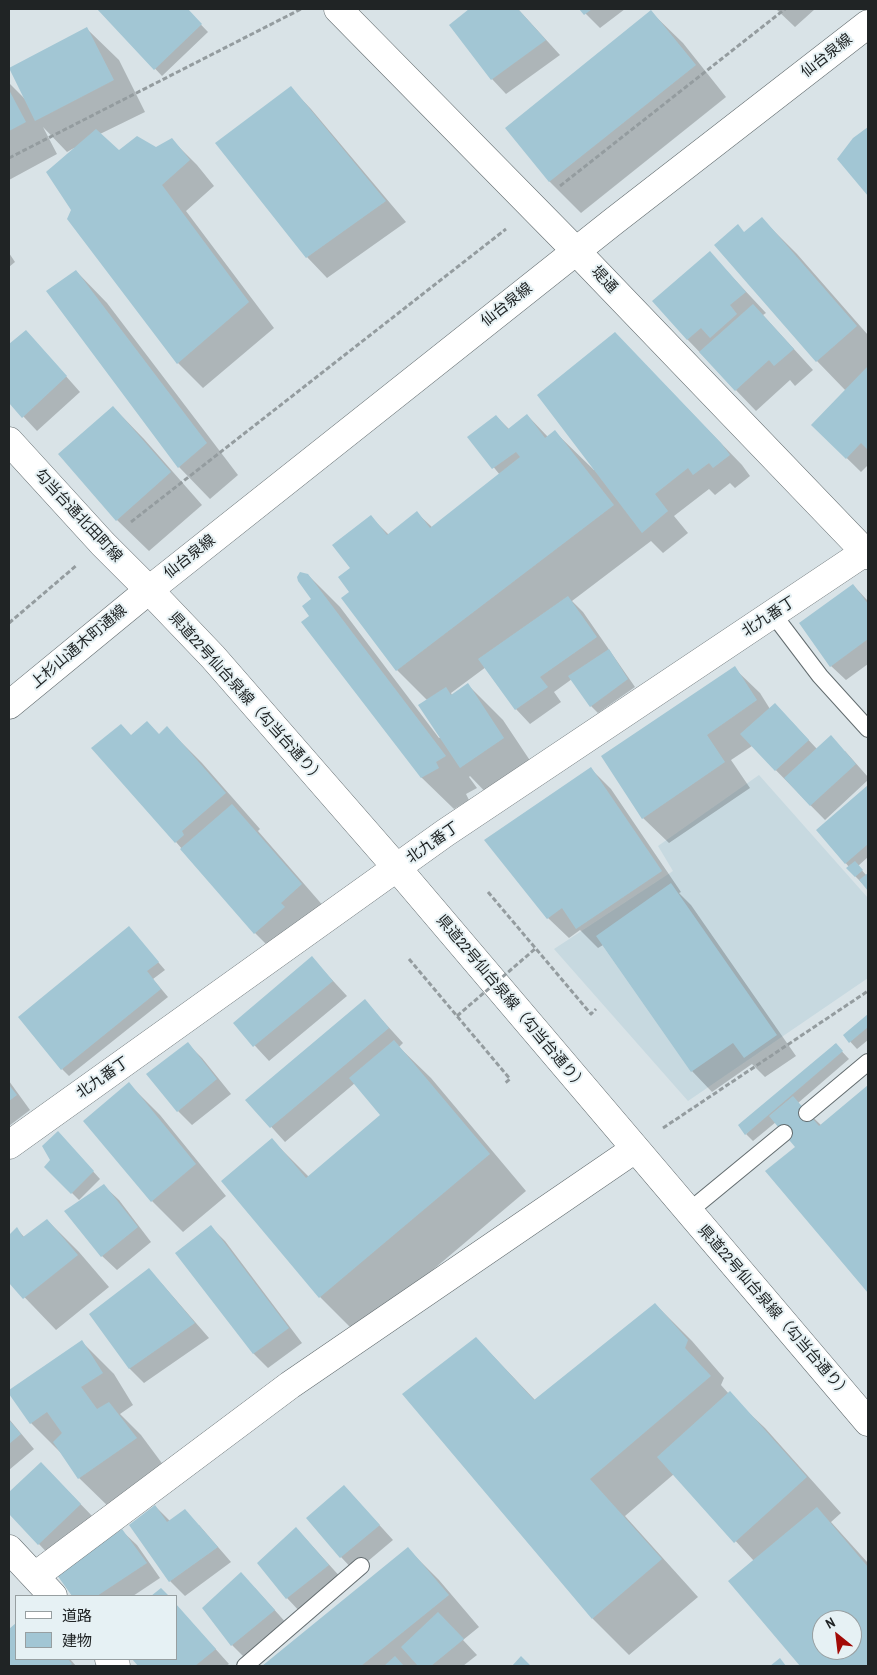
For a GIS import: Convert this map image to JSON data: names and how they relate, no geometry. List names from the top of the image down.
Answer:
{
  "streets": {
    "street": [
      "仙台泉線",
      "堤通",
      "勾当台通北田町線",
      "北九番丁",
      "上杉山通木町通線",
      "県道22号仙台泉線（勾当台通り）"
    ]
  },
  "crossings": [
    ["仙台泉線", "堤通"],
    ["仙台泉線", "勾当台通北田町線"],
    ["仙台泉線", "上杉山通木町通線"],
    ["仙台泉線", "県道22号仙台泉線（勾当台通り）"],
    ["堤通", "北九番丁"],
    ["勾当台通北田町線", "上杉山通木町通線"],
    ["勾当台通北田町線", "県道22号仙台泉線（勾当台通り）"],
    ["北九番丁", "県道22号仙台泉線（勾当台通り）"],
    ["上杉山通木町通線", "県道22号仙台泉線（勾当台通り）"]
  ],
  "legend": ["道路", "建物"],
  "north": "top left"
}
